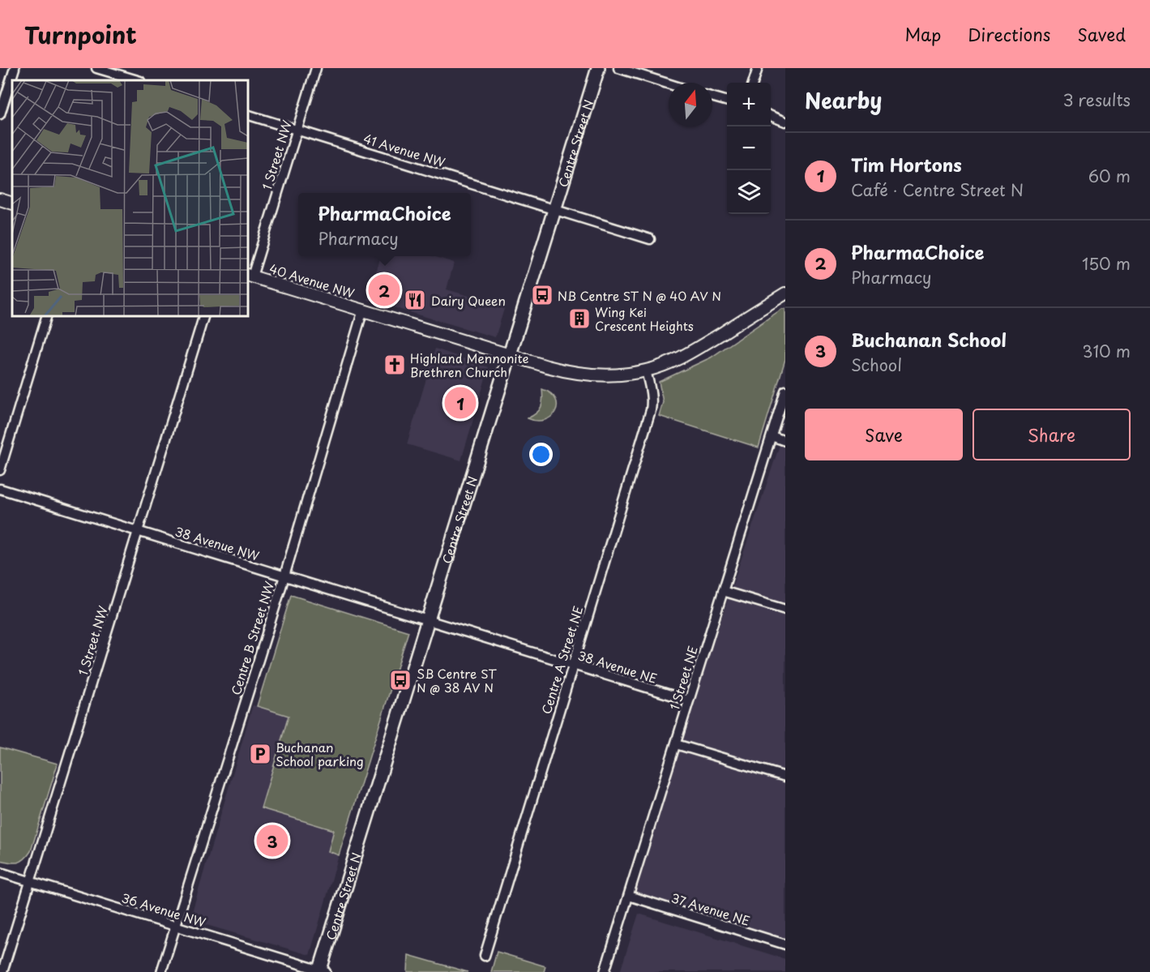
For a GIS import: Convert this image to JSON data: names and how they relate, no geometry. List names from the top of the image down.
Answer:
{
  "streets": {
    "main road": ["Centre Street N"],
    "street": [
      "41 Avenue NW",
      "1 Street NW",
      "40 Avenue NW",
      "38 Avenue NW",
      "Centre B Street NW",
      "Centre A Street NE",
      "38 Avenue NE",
      "1 Street NE",
      "37 Avenue NE",
      "36 Avenue NW"
    ]
  },
  "crossings": [
    ["Centre Street N", "41 Avenue NW"],
    ["Centre Street N", "40 Avenue NW"],
    ["Centre Street N", "38 Avenue NW"],
    ["Centre Street N", "38 Avenue NE"],
    ["Centre Street N", "36 Avenue NW"],
    ["41 Avenue NW", "1 Street NW"],
    ["1 Street NW", "40 Avenue NW"],
    ["1 Street NW", "38 Avenue NW"],
    ["1 Street NW", "36 Avenue NW"],
    ["40 Avenue NW", "Centre B Street NW"],
    ["40 Avenue NW", "Centre A Street NE"],
    ["38 Avenue NW", "Centre B Street NW"],
    ["38 Avenue NW", "38 Avenue NE"],
    ["Centre B Street NW", "36 Avenue NW"],
    ["Centre A Street NE", "38 Avenue NE"],
    ["38 Avenue NE", "1 Street NE"],
    ["1 Street NE", "37 Avenue NE"]
  ],
  "places": {
    "bus stop": ["NB Centre ST N @ 40 AV N", "SB Centre ST N @ 38 AV N"],
    "restaurant": ["Dairy Queen"],
    "building": ["Wing Kei Crescent Heights"],
    "church": ["Highland Mennonite Brethren Church"],
    "parking": ["Buchanan School parking"]
  },
  "north": "top",
  "page": {
    "header": "Turnpoint",
    "nav": ["Map", "Directions", "Saved"],
    "heading": ["Nearby", "3 results"],
    "map_buttons": ["+", "−"],
    "list": [
      {
        "mark": "1",
        "name": "Tim Hortons",
        "note": "Café · Centre Street N",
        "value": "60 m"
      },
      {
        "mark": "2",
        "name": "PharmaChoice",
        "note": "Pharmacy",
        "value": "150 m"
      },
      {
        "mark": "3",
        "name": "Buchanan School",
        "note": "School",
        "value": "310 m"
      }
    ],
    "popup": ["PharmaChoice", "Pharmacy"],
    "pins": ["2", "1", "3"],
    "buttons": ["Save", "Share"]
  }
}
